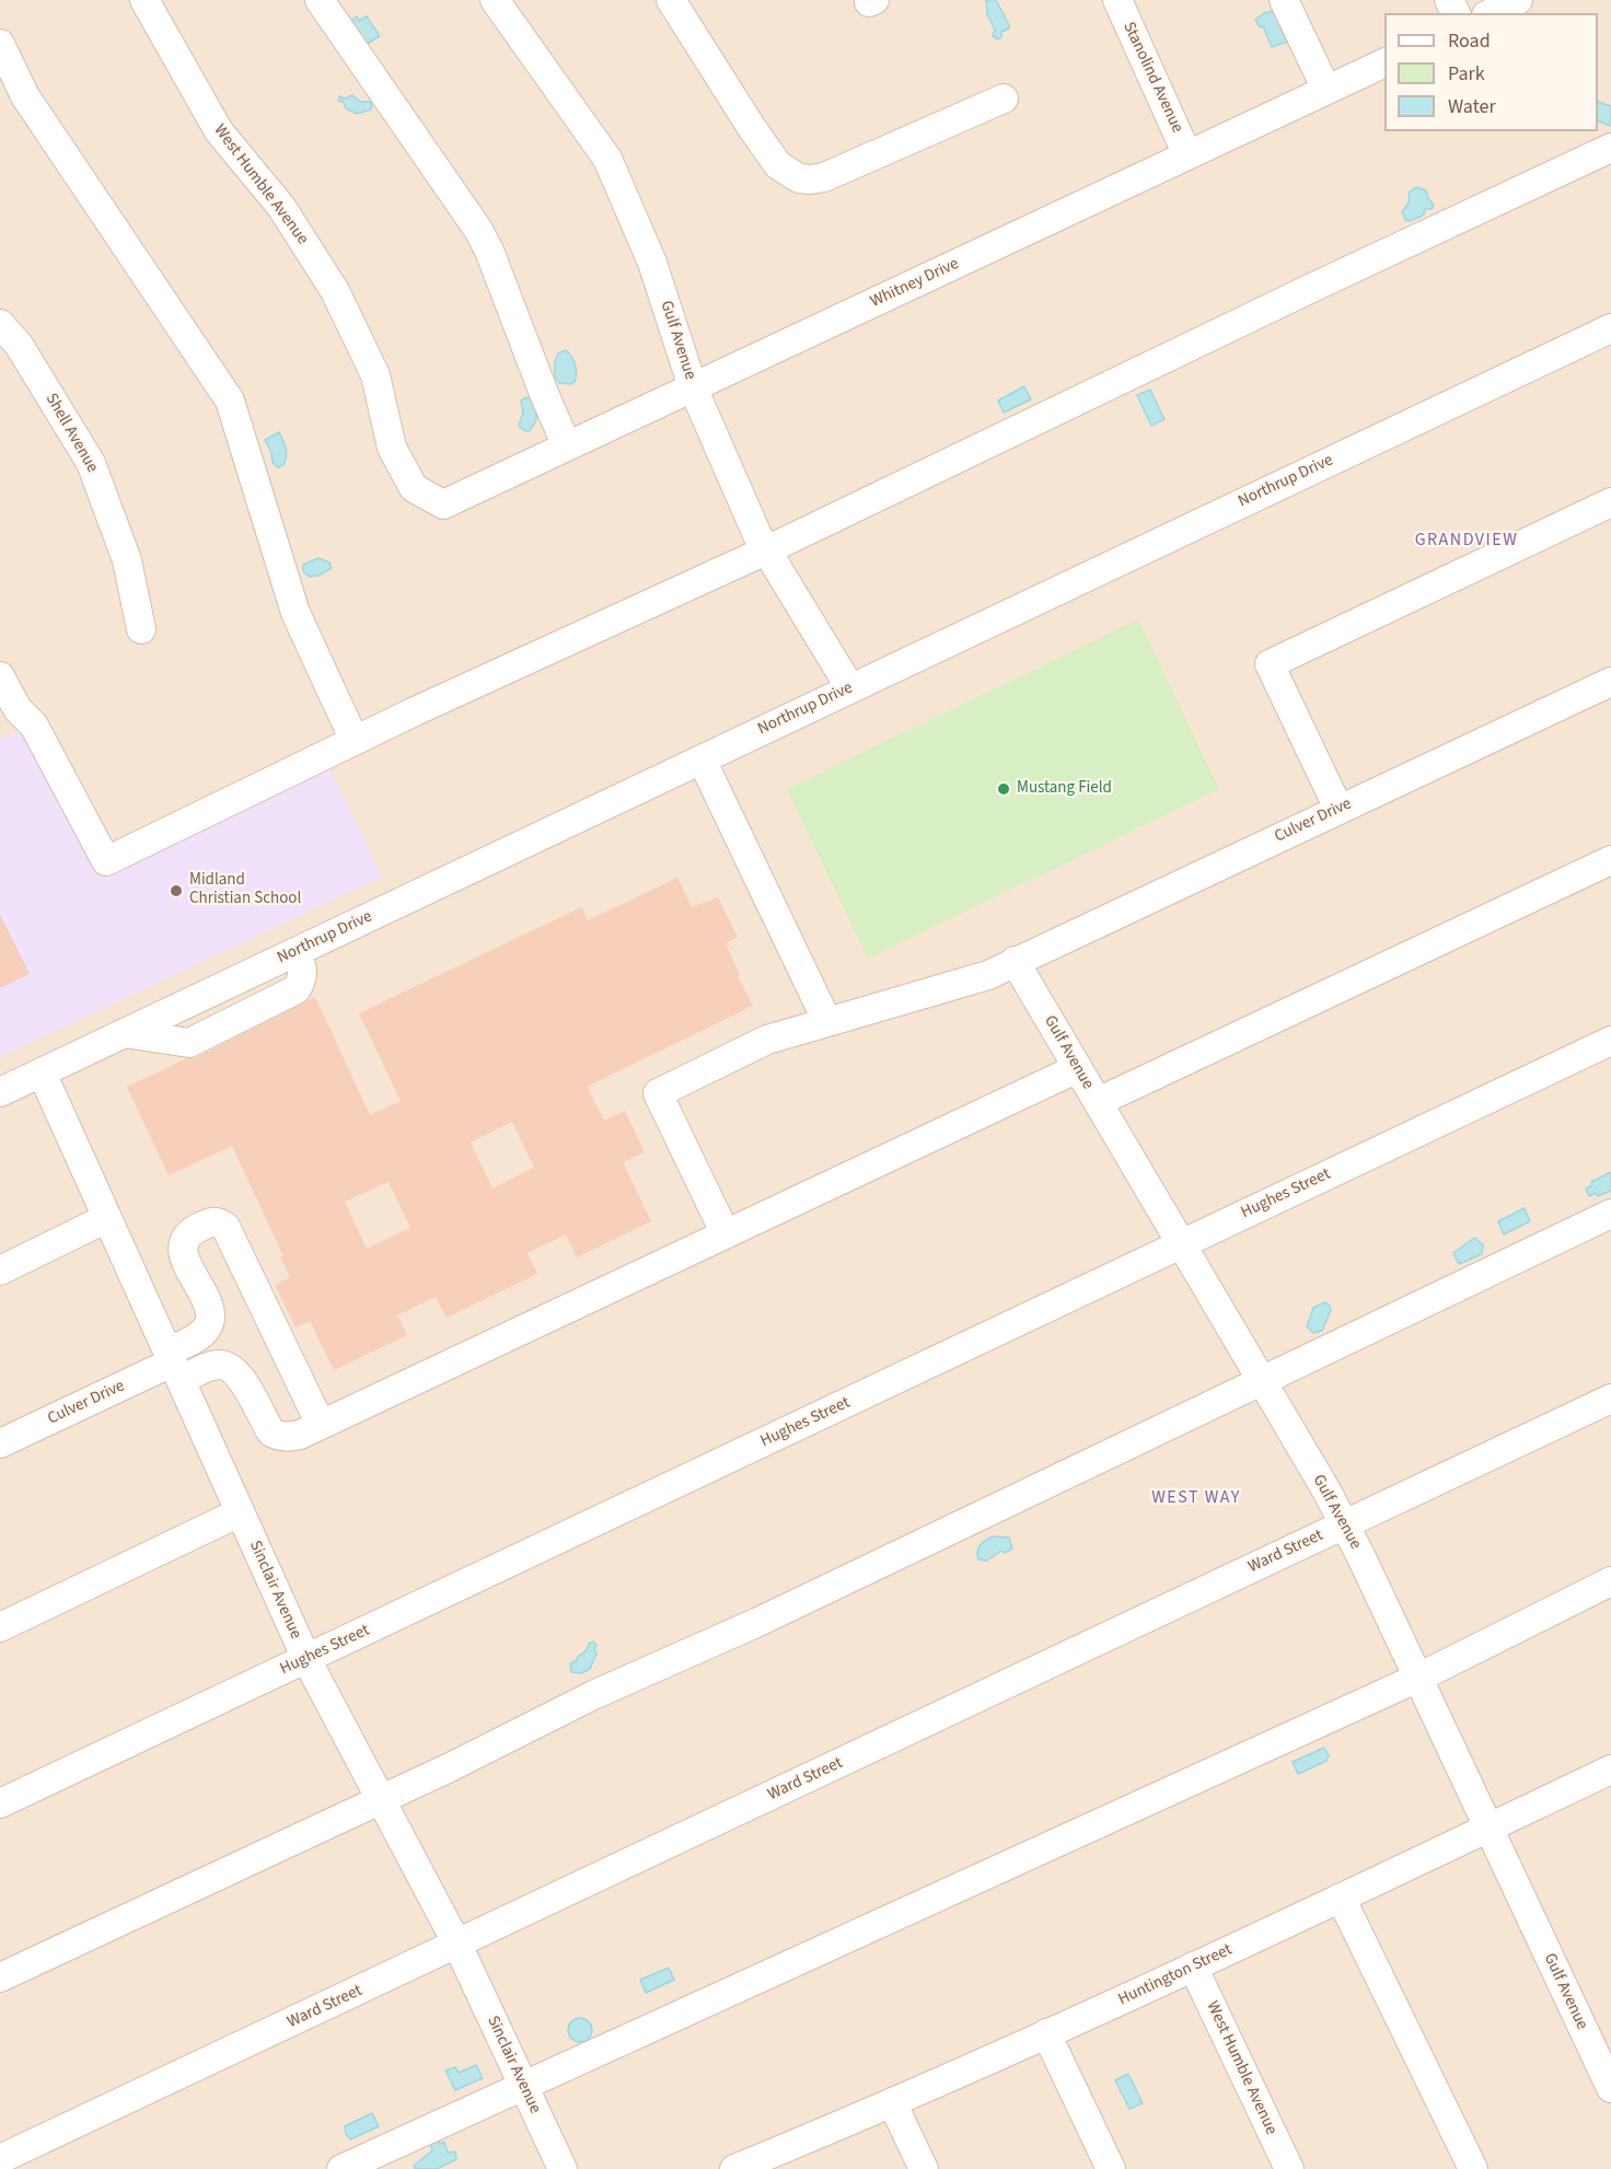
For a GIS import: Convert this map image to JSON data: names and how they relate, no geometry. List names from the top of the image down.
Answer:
{
  "streets": {
    "street": [
      "Stanolind Avenue",
      "West Humble Avenue",
      "Whitney Drive",
      "Gulf Avenue",
      "Shell Avenue",
      "Northrup Drive",
      "Culver Drive",
      "Hughes Street",
      "Ward Street",
      "Sinclair Avenue",
      "Huntington Street"
    ]
  },
  "crossings": [
    ["Stanolind Avenue", "Whitney Drive"],
    ["West Humble Avenue", "Whitney Drive"],
    ["West Humble Avenue", "Huntington Street"],
    ["Whitney Drive", "Gulf Avenue"],
    ["Gulf Avenue", "Northrup Drive"],
    ["Gulf Avenue", "Culver Drive"],
    ["Gulf Avenue", "Hughes Street"],
    ["Gulf Avenue", "Ward Street"],
    ["Gulf Avenue", "Huntington Street"],
    ["Northrup Drive", "Sinclair Avenue"],
    ["Culver Drive", "Sinclair Avenue"],
    ["Hughes Street", "Sinclair Avenue"],
    ["Ward Street", "Sinclair Avenue"]
  ],
  "districts": ["GRANDVIEW", "WEST WAY"],
  "places": ["Mustang Field", "Midland Christian School"],
  "legend": ["Road", "Park", "Water"]
}
